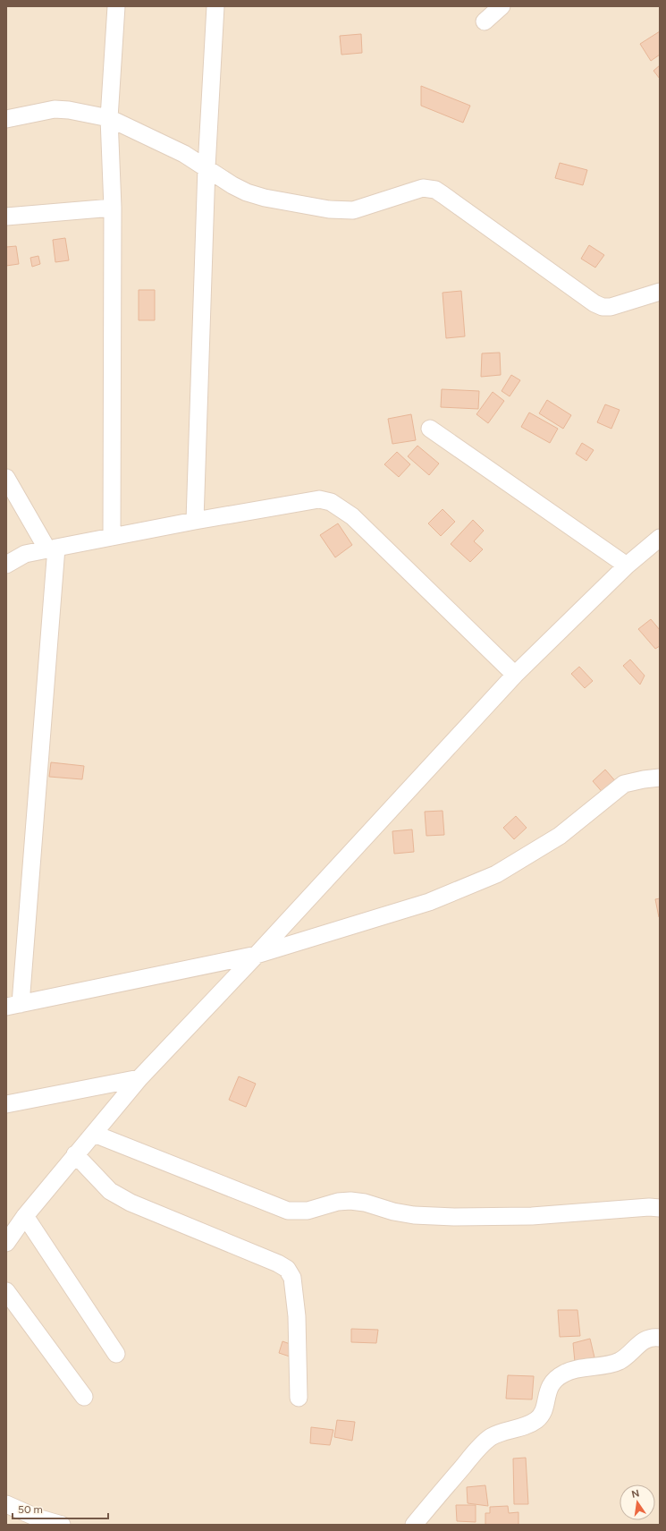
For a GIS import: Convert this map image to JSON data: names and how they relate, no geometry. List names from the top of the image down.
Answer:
{
  "scale_bar": "50 m",
  "north": "top"
}
